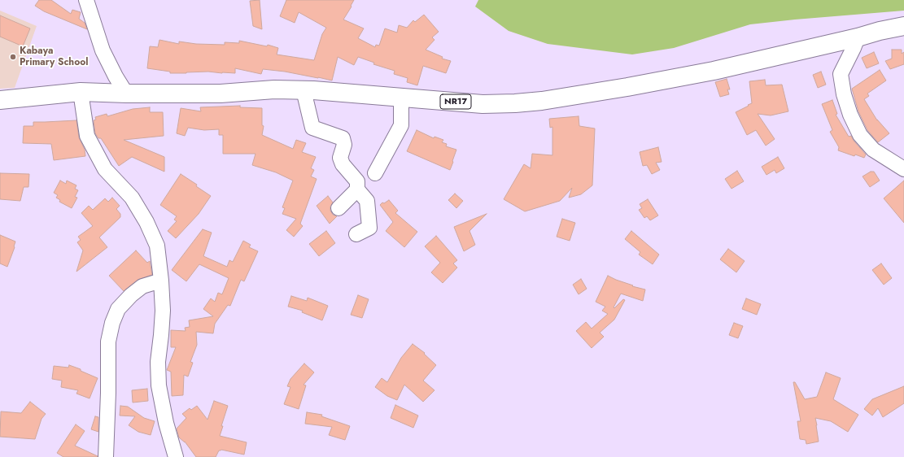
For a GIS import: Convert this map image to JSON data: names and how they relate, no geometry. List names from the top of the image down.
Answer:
{
  "streets": {
    "main road": ["NR17"]
  },
  "places": ["Kabaya Primary School"]
}
